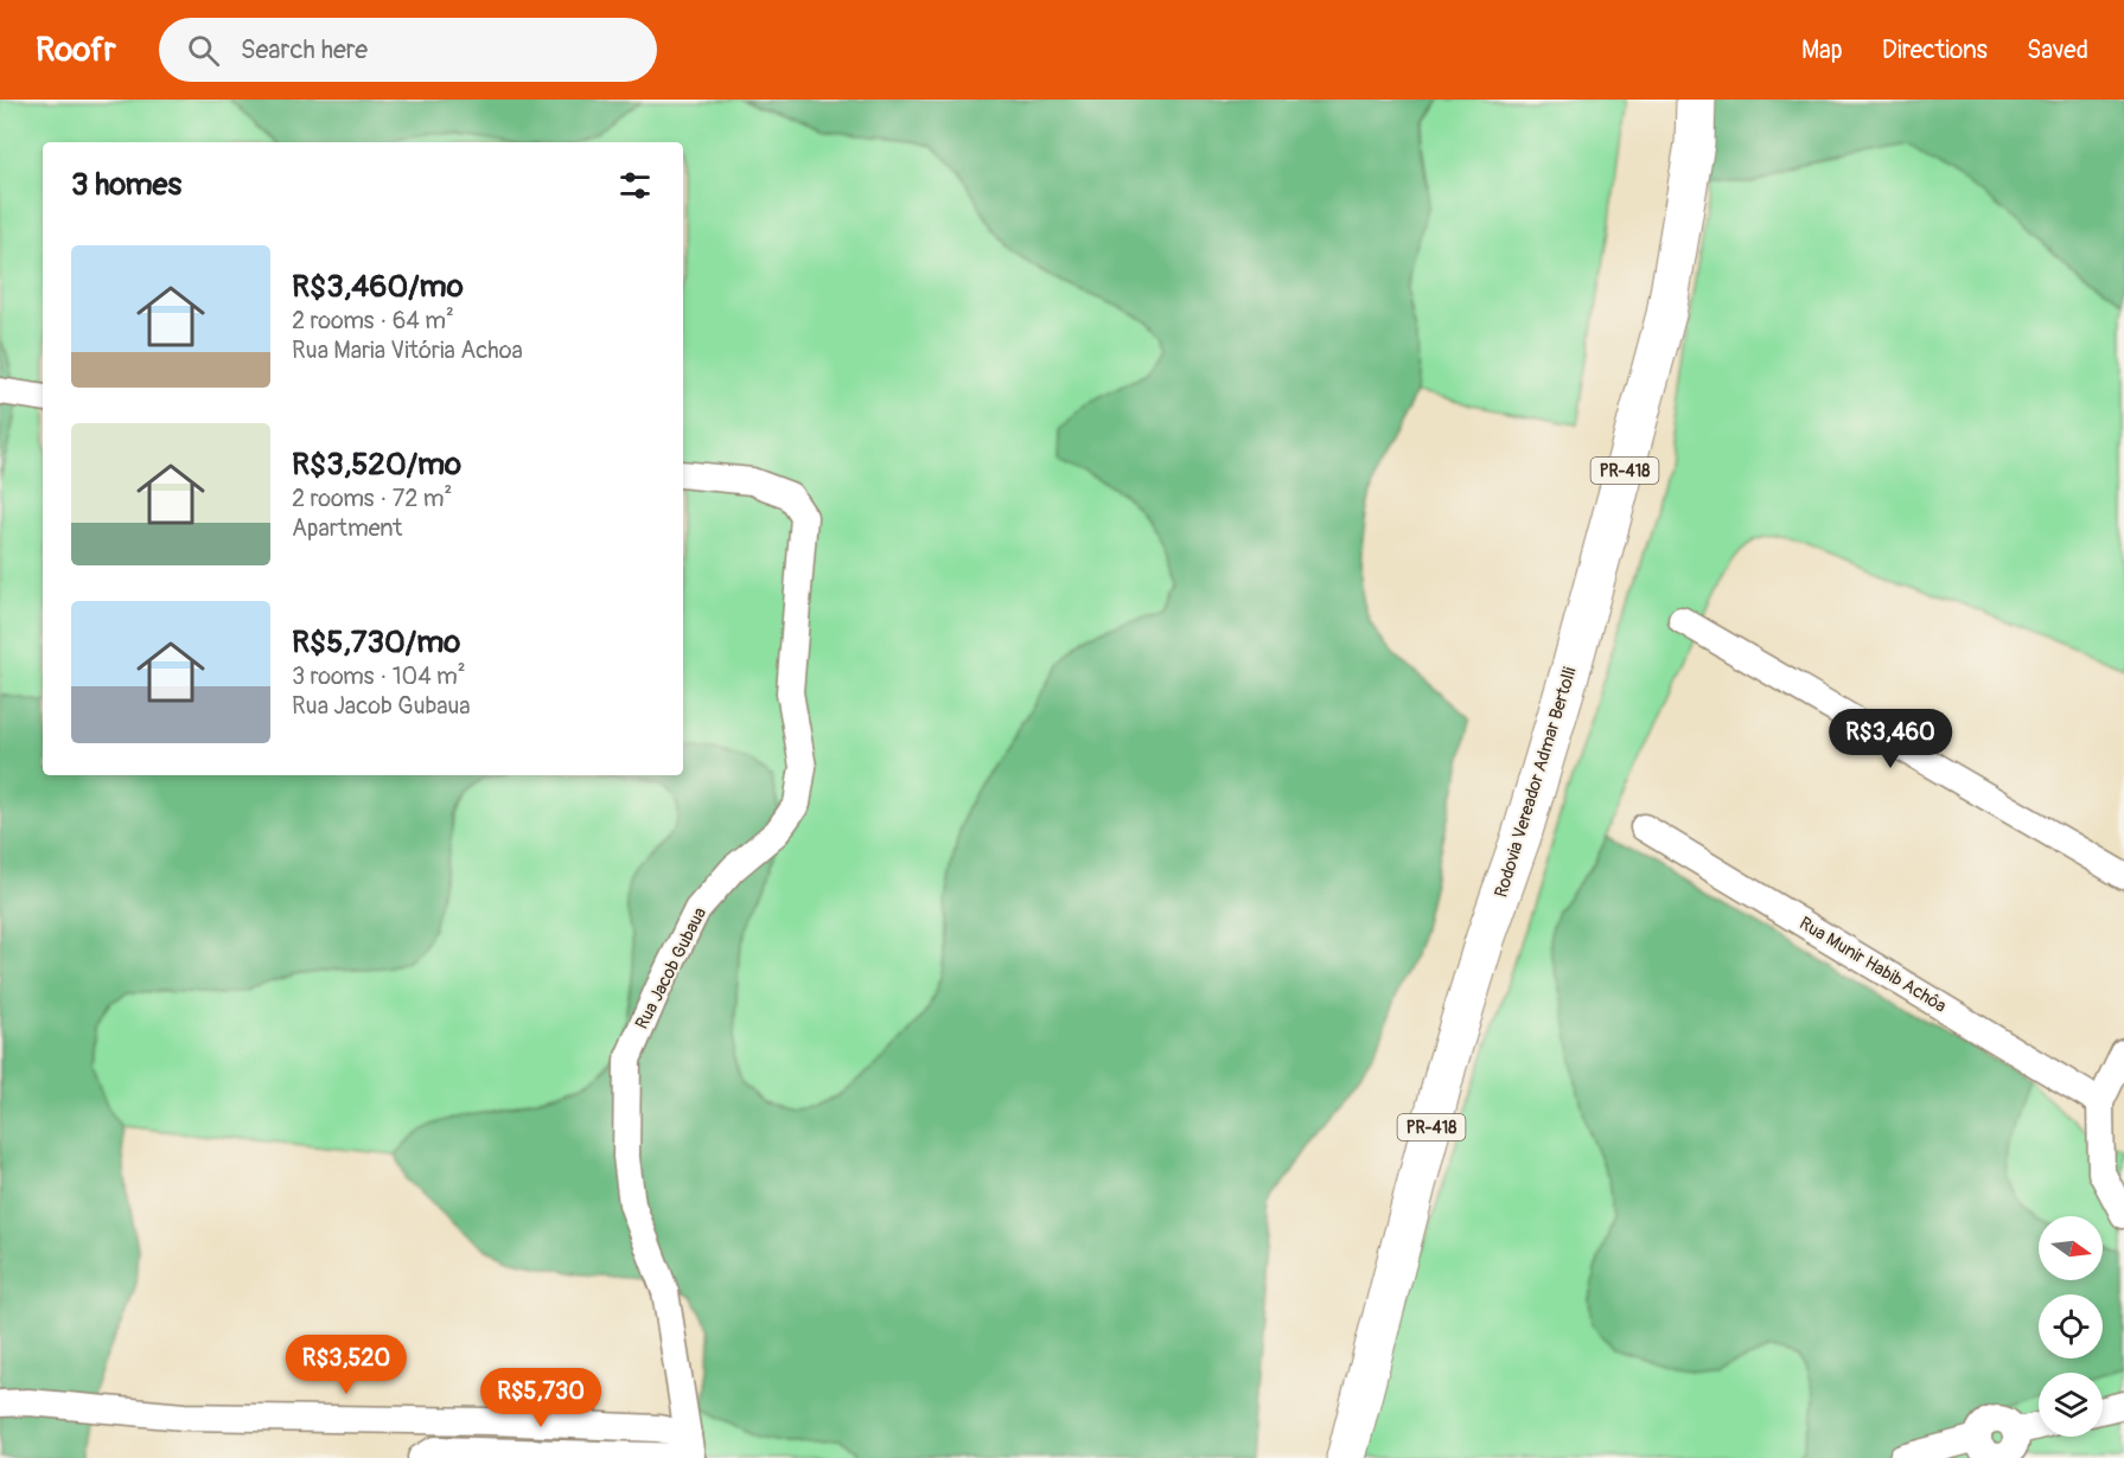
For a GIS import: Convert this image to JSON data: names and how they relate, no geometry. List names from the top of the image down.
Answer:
{
  "streets": {
    "highway": ["PR-418", "Rodovia Vereador Admar Bertolli"],
    "street": ["Rua Munir Habib Achôa", "Rua Jacob Gubaua"]
  },
  "north": "right",
  "page": {
    "header": "Roofr",
    "search": "Search here",
    "nav": ["Map", "Directions", "Saved"],
    "heading": "3 homes",
    "list": [
      {
        "name": "R$3,460/mo",
        "note": "2 rooms · 64 m² · Rua Maria Vitória Achoa"
      },
      {
        "name": "R$3,520/mo",
        "note": "2 rooms · 72 m² · Apartment"
      },
      {
        "name": "R$5,730/mo",
        "note": "3 rooms · 104 m² · Rua Jacob Gubaua"
      }
    ],
    "price": ["R$3,460", "R$3,520", "R$5,730"]
  }
}
